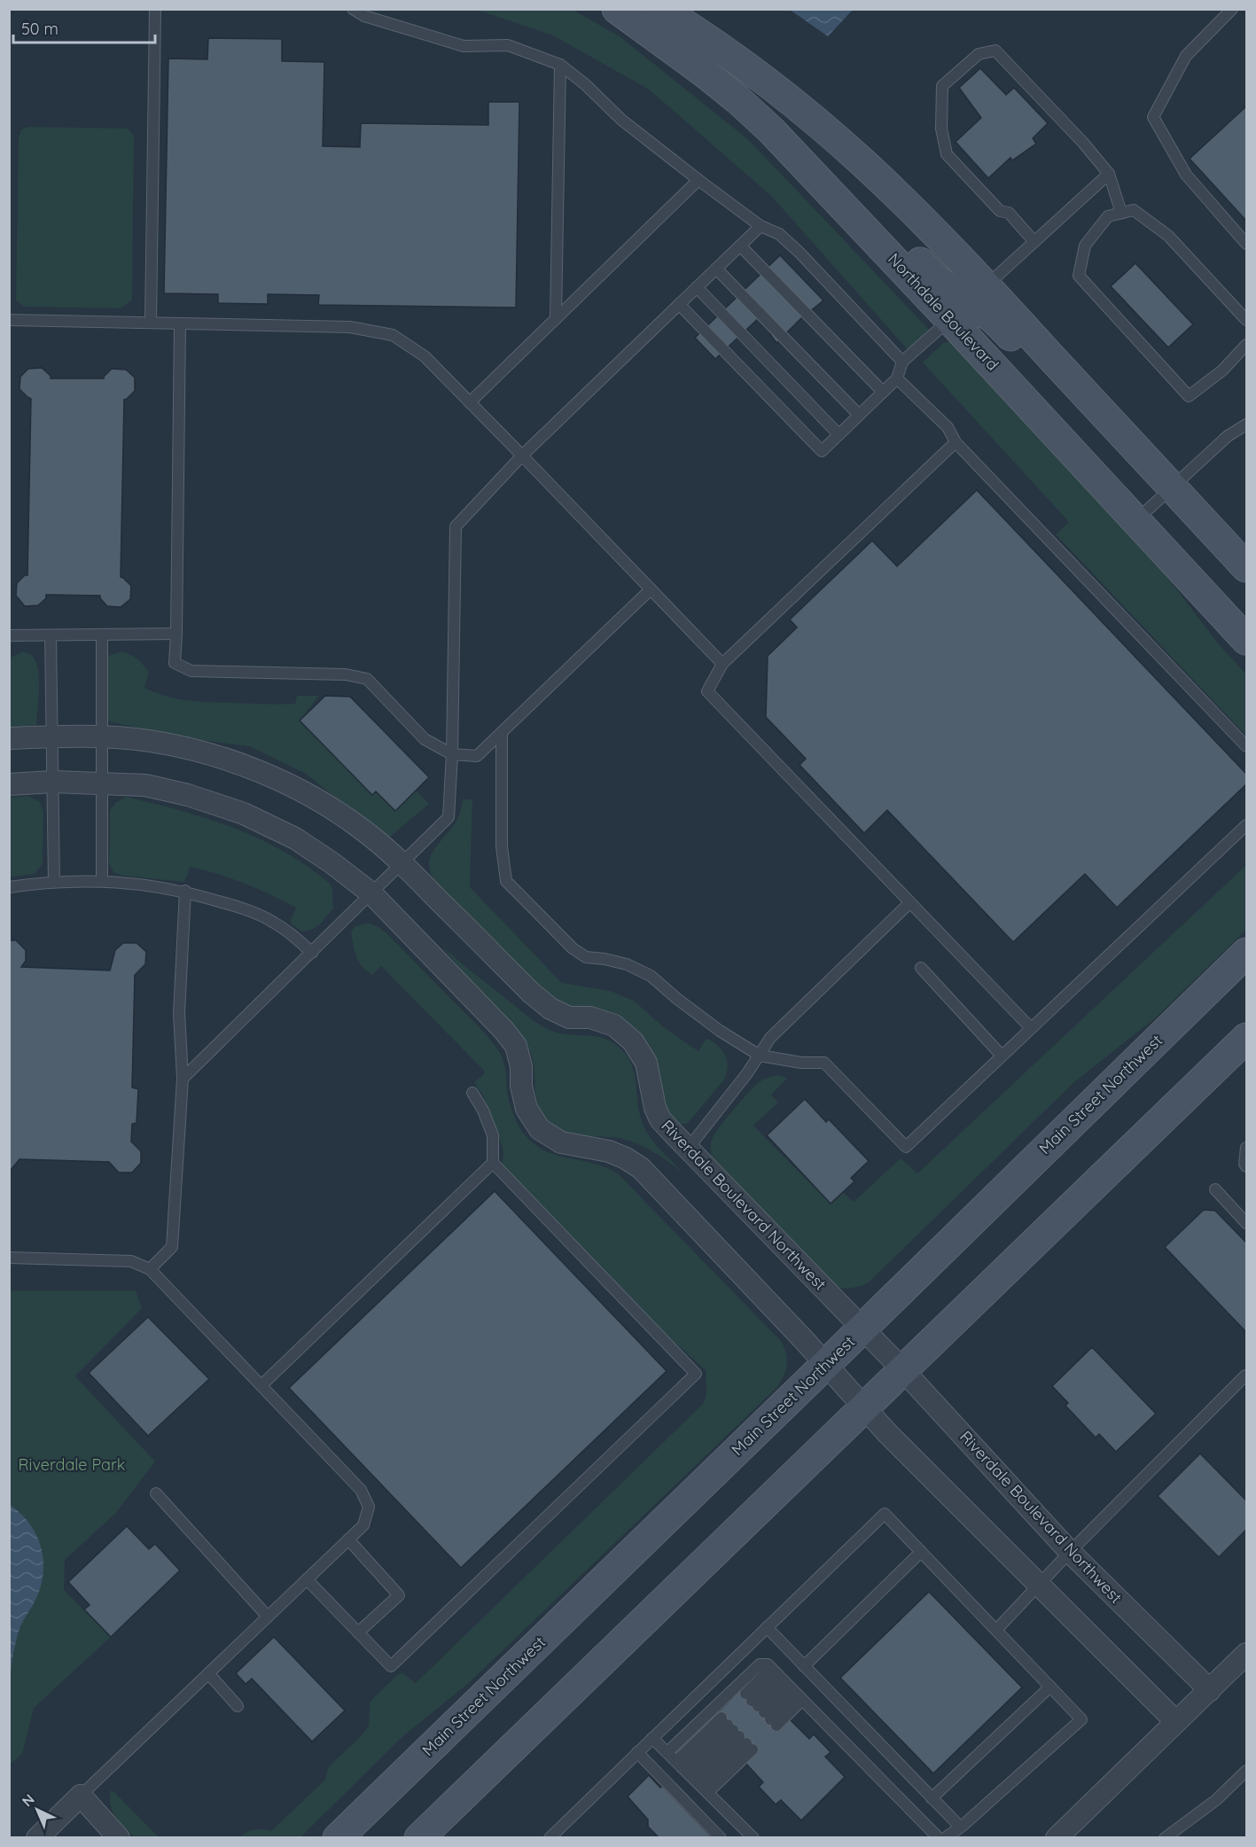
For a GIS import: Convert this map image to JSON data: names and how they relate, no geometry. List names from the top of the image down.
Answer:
{
  "streets": {
    "main road": ["Northdale Boulevard", "Main Street Northwest"],
    "street": ["Riverdale Boulevard Northwest"]
  },
  "crossings": [
    ["Main Street Northwest", "Riverdale Boulevard Northwest"]
  ],
  "parks": ["Riverdale Park"],
  "scale_bar": "50 m",
  "north": "top left"
}
